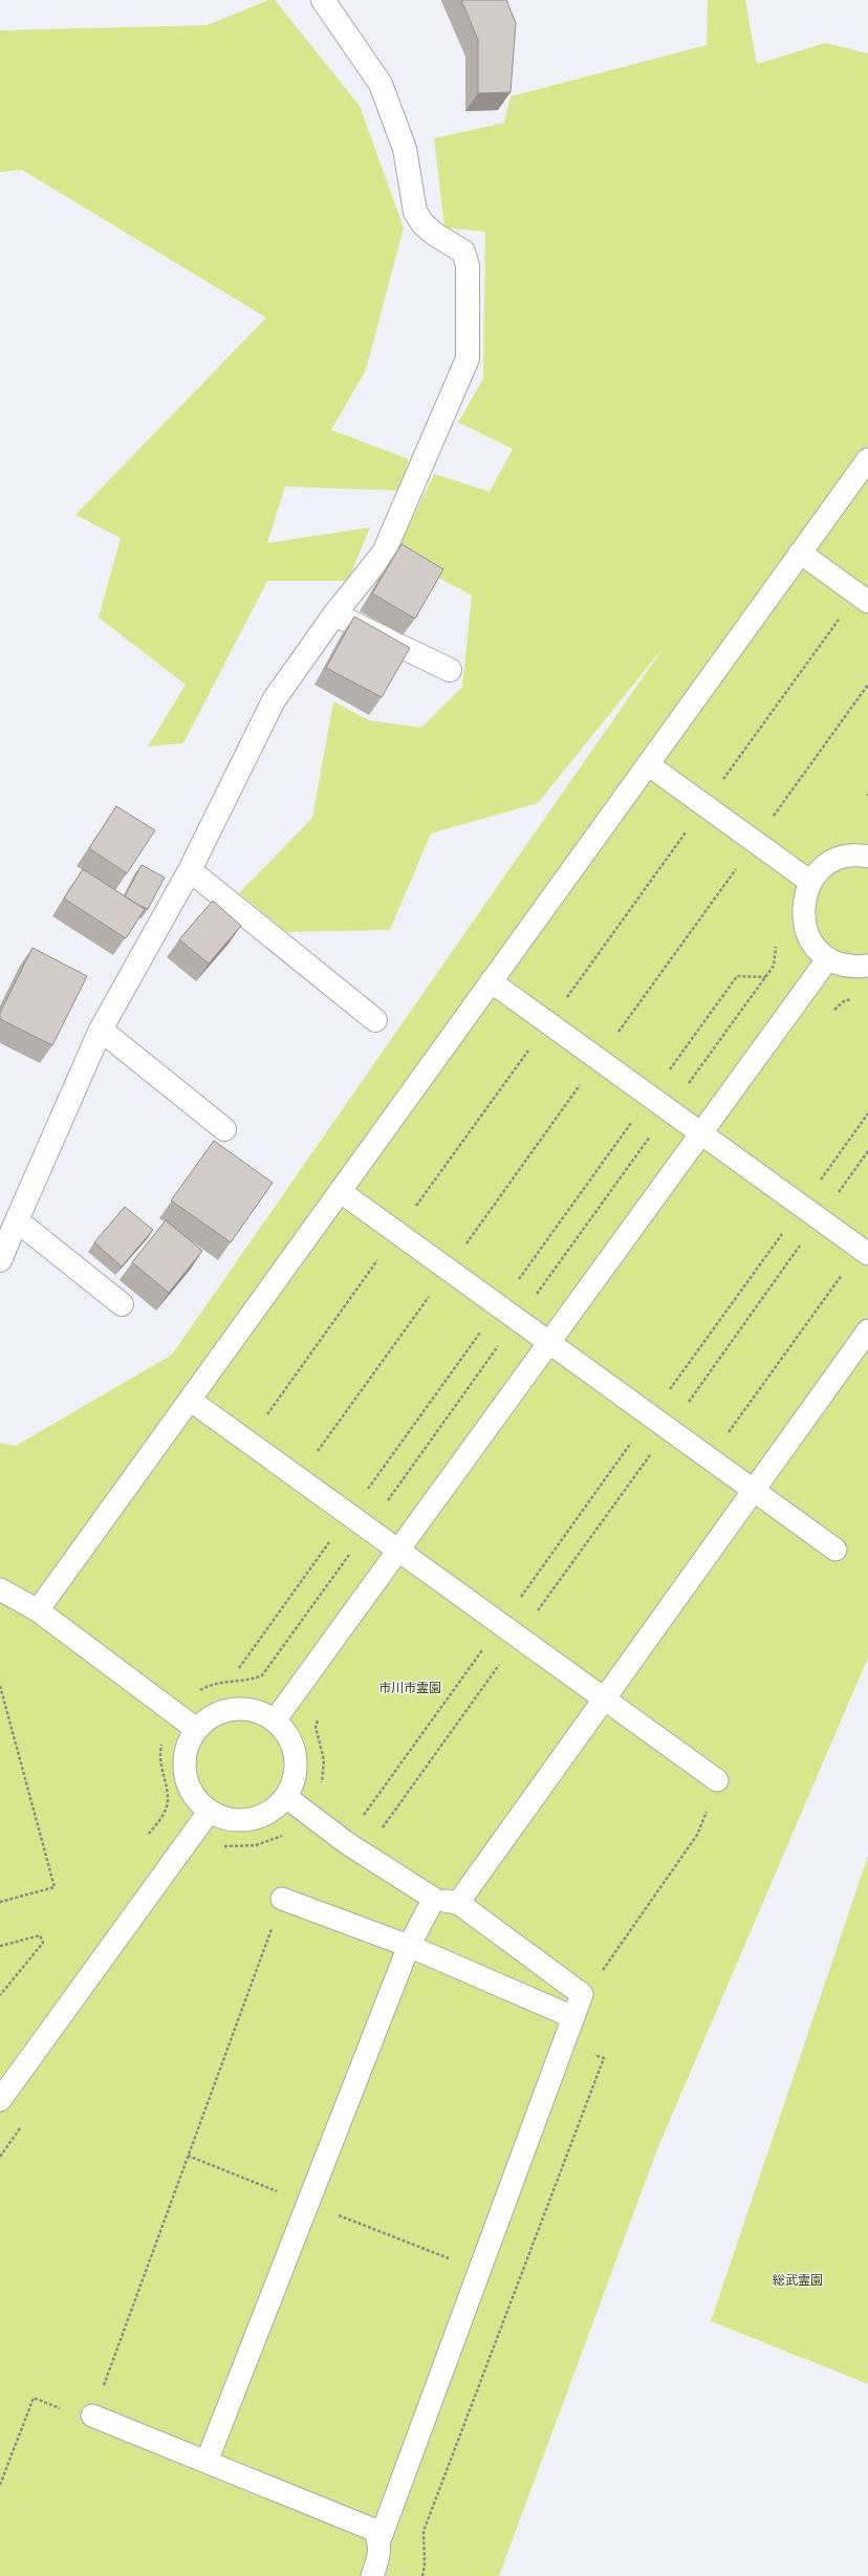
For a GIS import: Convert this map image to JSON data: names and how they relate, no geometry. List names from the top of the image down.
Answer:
{
  "parks": ["市川市霊園", "総武霊園"]
}
